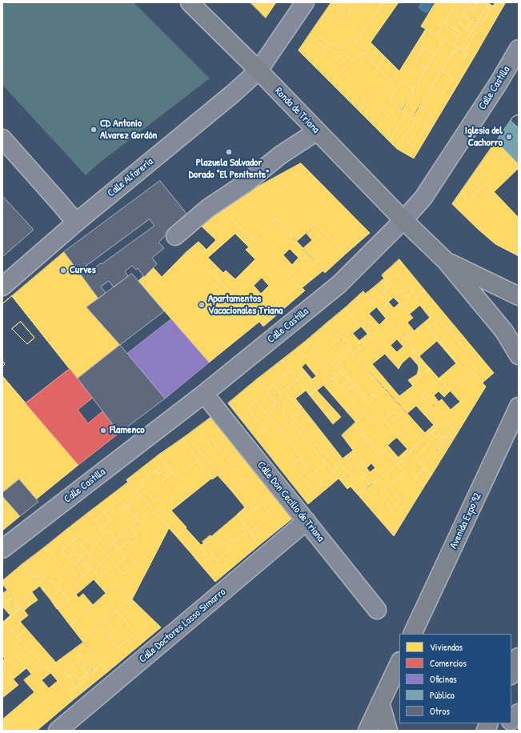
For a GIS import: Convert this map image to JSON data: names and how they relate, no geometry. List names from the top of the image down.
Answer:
{
  "streets": {
    "main road": ["Ronda de Triana", "Avenida Expo´92"],
    "street": [
      "Calle Castilla",
      "Calle Alfarería",
      "Calle Don Cecilio de Triana",
      "Calle Doctores Lasso Simarro"
    ]
  },
  "crossings": [
    ["Calle Castilla", "Ronda de Triana"],
    ["Calle Castilla", "Calle Don Cecilio de Triana"],
    ["Ronda de Triana", "Calle Alfarería"],
    ["Calle Don Cecilio de Triana", "Calle Doctores Lasso Simarro"]
  ],
  "places": [
    "CD Antonio Alvarez Gordón",
    "Iglesia del Cachorro",
    "Plazuela Salvador Dorado \"El Penitente\"",
    "Curves",
    "Apartamentos Vacacionales Triana",
    "Flamenco"
  ],
  "legend": [
    "Viviendas",
    "Comercios",
    "Oficinas",
    "Público",
    "Otros"
  ]
}
